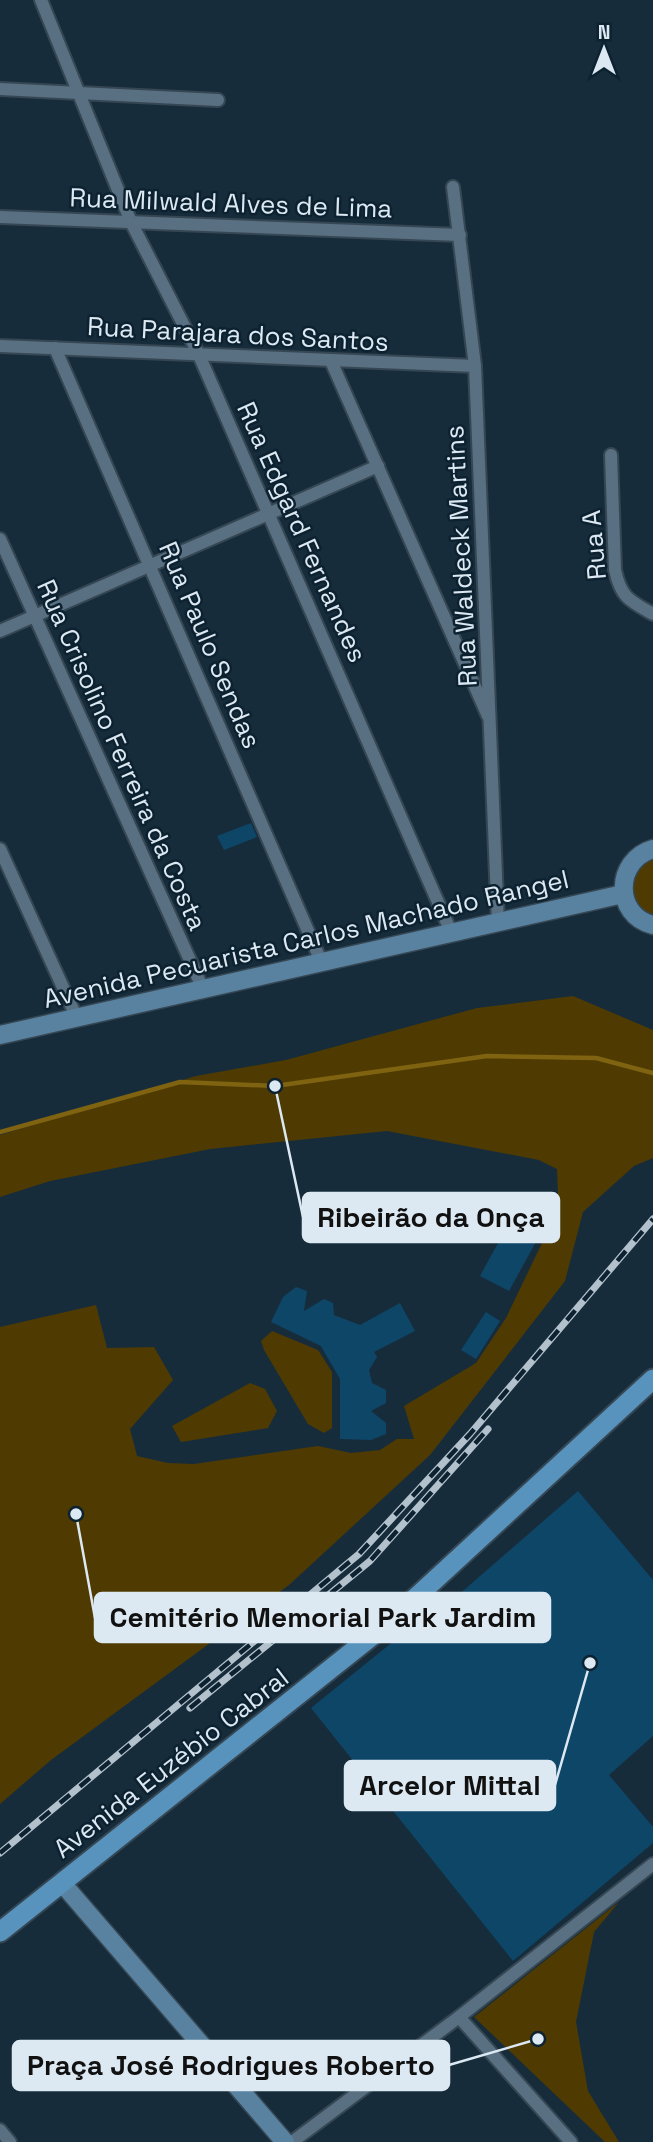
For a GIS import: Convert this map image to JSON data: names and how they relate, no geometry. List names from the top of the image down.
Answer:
{
  "streets": {
    "main road": ["Avenida Euzébio Cabral"],
    "street": [
      "Rua Milwald Alves de Lima",
      "Rua Parajara dos Santos",
      "Rua Edgard Fernandes",
      "Rua A",
      "Rua Waldeck Martins",
      "Rua Paulo Sendas",
      "Rua Crisolino Ferreira da Costa",
      "Avenida Pecuarista Carlos Machado Rangel"
    ]
  },
  "crossings": [
    ["Rua Milwald Alves de Lima", "Rua Edgard Fernandes"],
    ["Rua Milwald Alves de Lima", "Rua Waldeck Martins"],
    ["Rua Parajara dos Santos", "Rua Edgard Fernandes"],
    ["Rua Parajara dos Santos", "Rua Waldeck Martins"],
    ["Rua Parajara dos Santos", "Rua Paulo Sendas"],
    ["Rua Edgard Fernandes", "Avenida Pecuarista Carlos Machado Rangel"],
    ["Rua Waldeck Martins", "Avenida Pecuarista Carlos Machado Rangel"],
    ["Rua Paulo Sendas", "Avenida Pecuarista Carlos Machado Rangel"],
    ["Rua Crisolino Ferreira da Costa", "Avenida Pecuarista Carlos Machado Rangel"]
  ],
  "places": [
    "Ribeirão da Onça",
    "Cemitério Memorial Park Jardim",
    "Arcelor Mittal",
    "Praça José Rodrigues Roberto"
  ],
  "north": "top"
}
